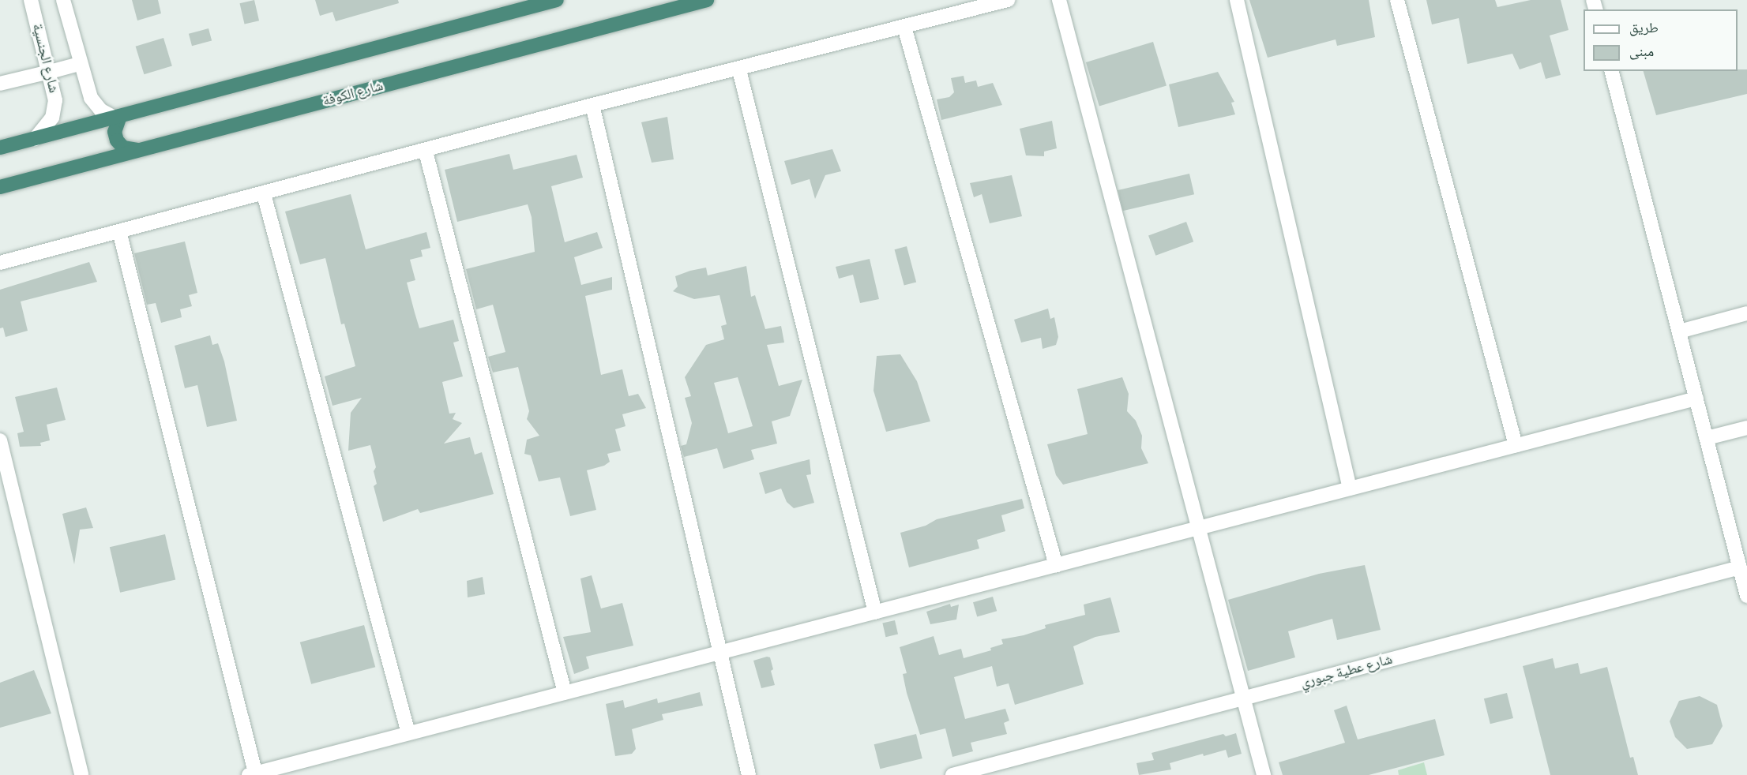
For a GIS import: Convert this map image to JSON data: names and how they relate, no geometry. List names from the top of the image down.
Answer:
{
  "streets": {
    "highway": ["شارع الكوفة"],
    "street": ["شارع الجنسية", "شارع عطية جبوري"]
  },
  "legend": ["طريق", "مبنى"]
}
